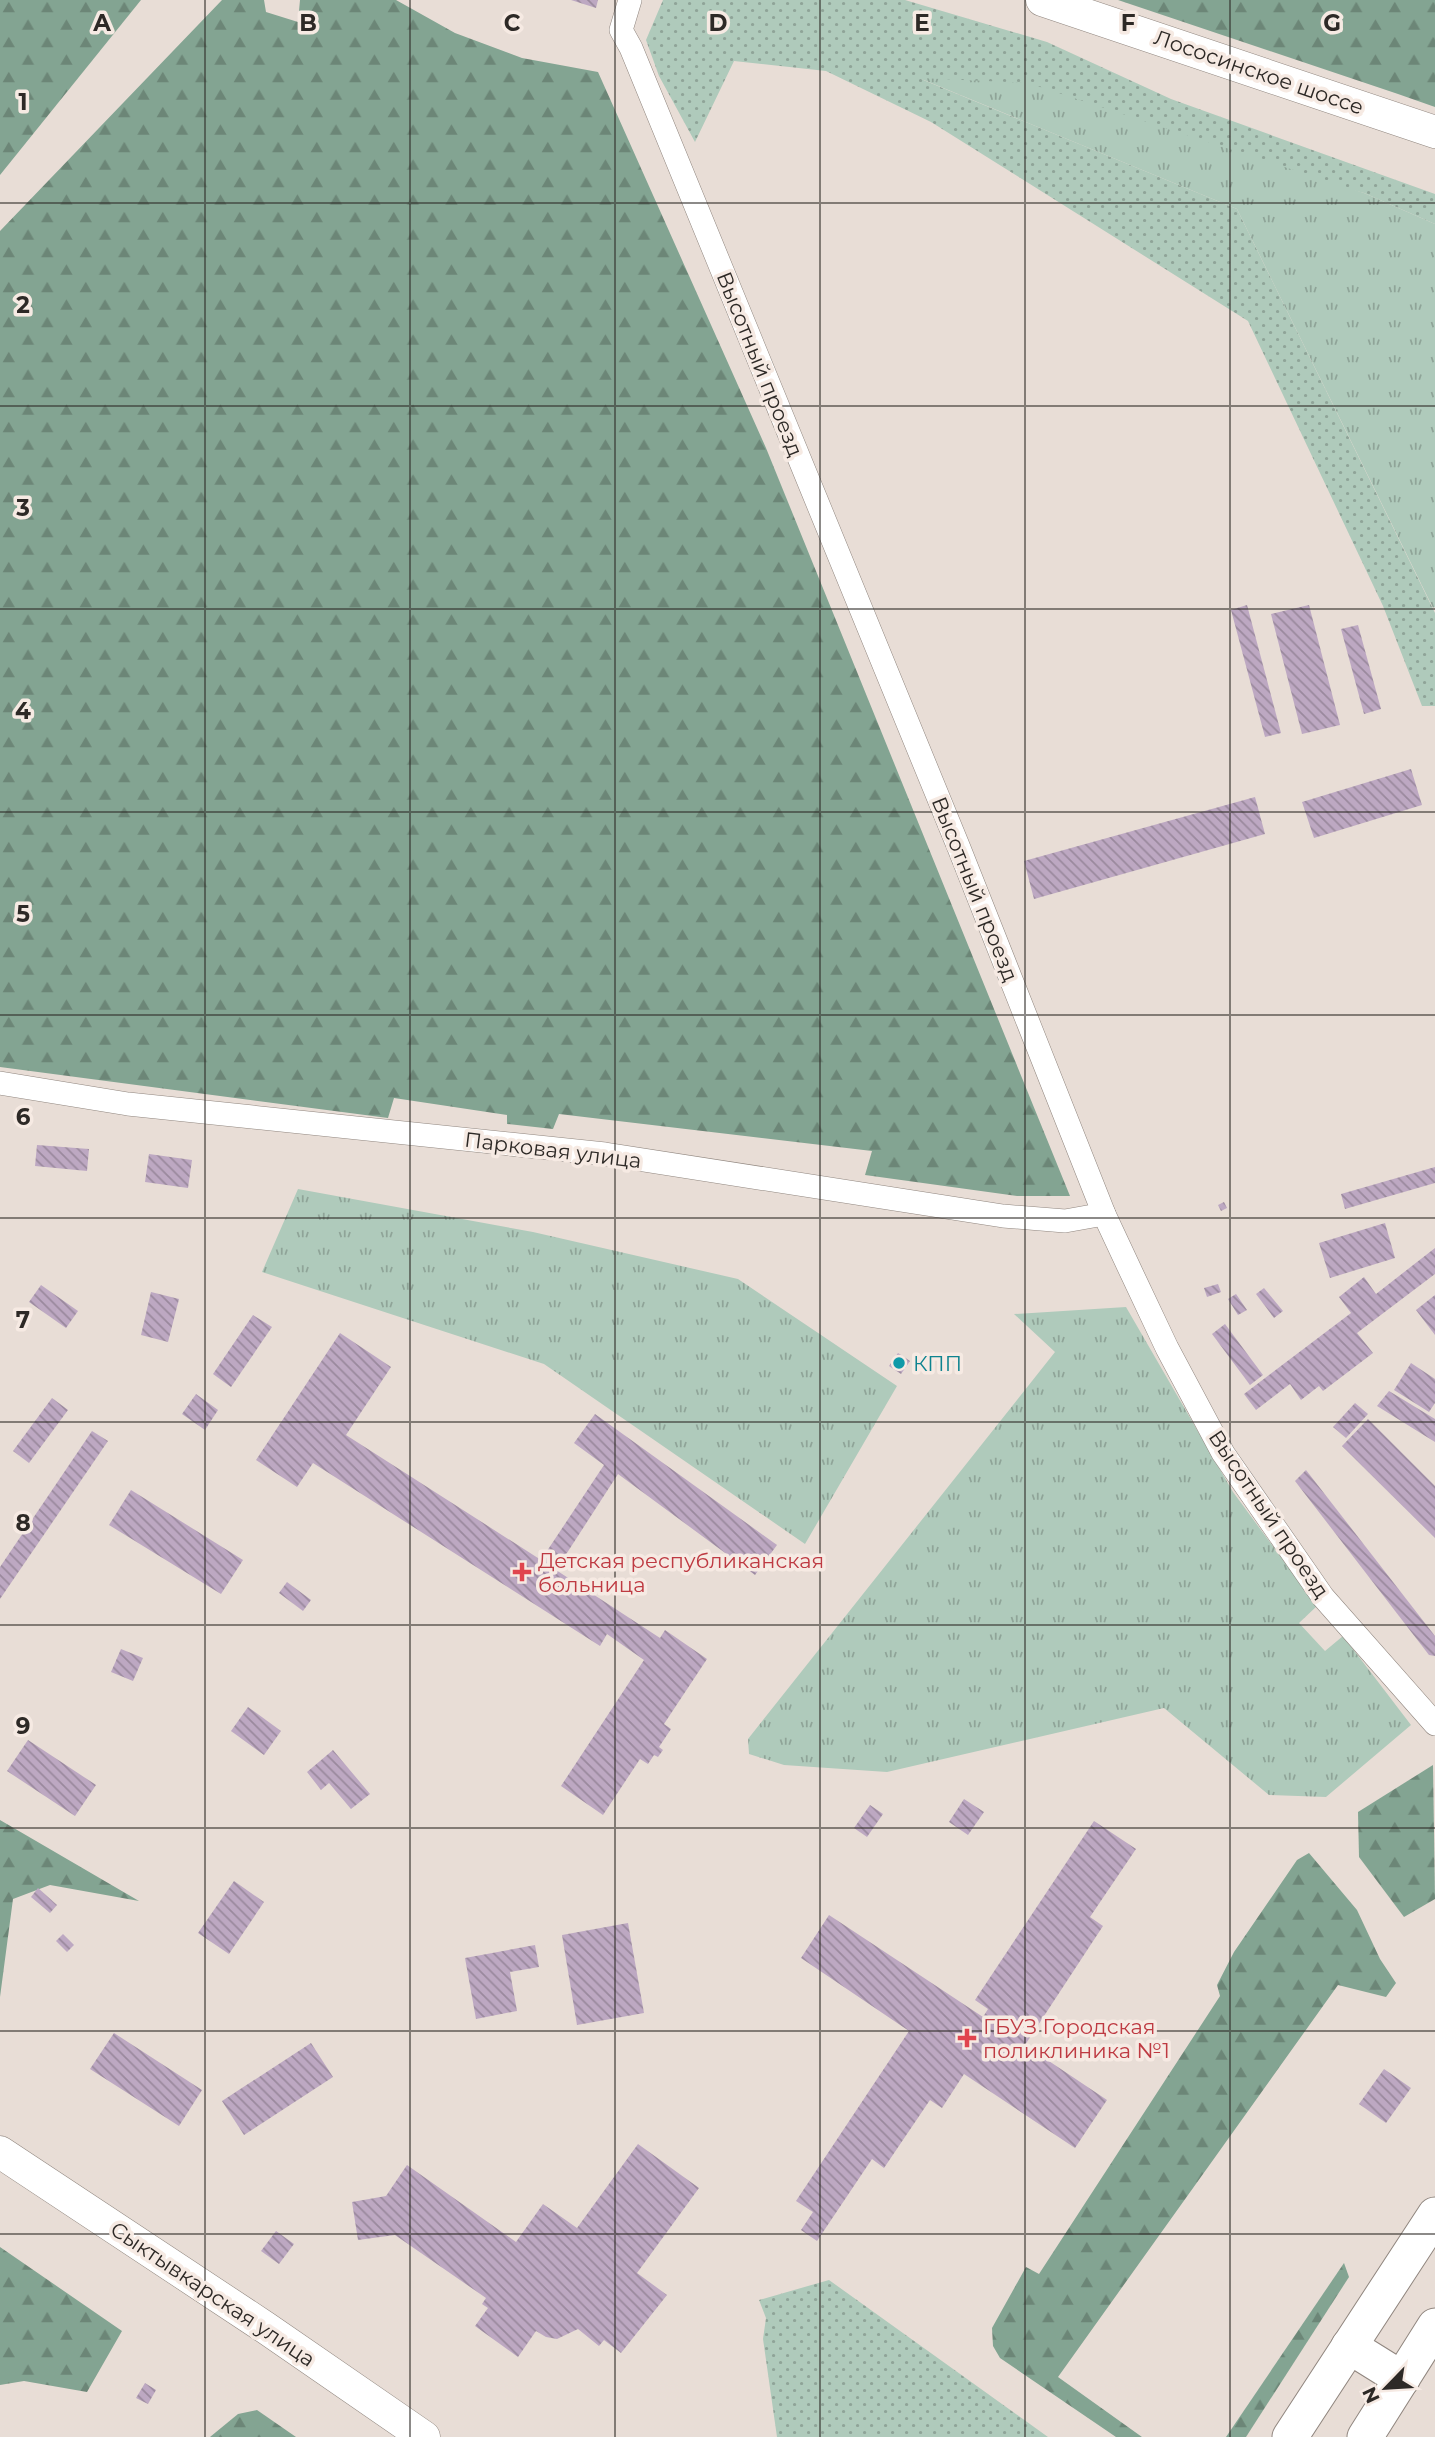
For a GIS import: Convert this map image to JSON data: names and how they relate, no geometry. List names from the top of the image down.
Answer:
{
  "streets": {
    "main road": ["Лососинское шоссе", "Сыктывкарская улица"],
    "street": ["Высотный проезд", "Парковая улица"]
  },
  "crossings": [
    ["Высотный проезд", "Парковая улица"]
  ],
  "places": {
    "other": ["КПП"],
    "health": ["Детская республиканская больница", "ГБУЗ Городская поликлиника №1"]
  },
  "north": "bottom left",
  "grid": {
    "columns": [
      "A",
      "B",
      "C",
      "D",
      "E",
      "F",
      "G"
    ],
    "rows": [
      "1",
      "2",
      "3",
      "4",
      "5",
      "6",
      "7",
      "8",
      "9"
    ]
  }
}
